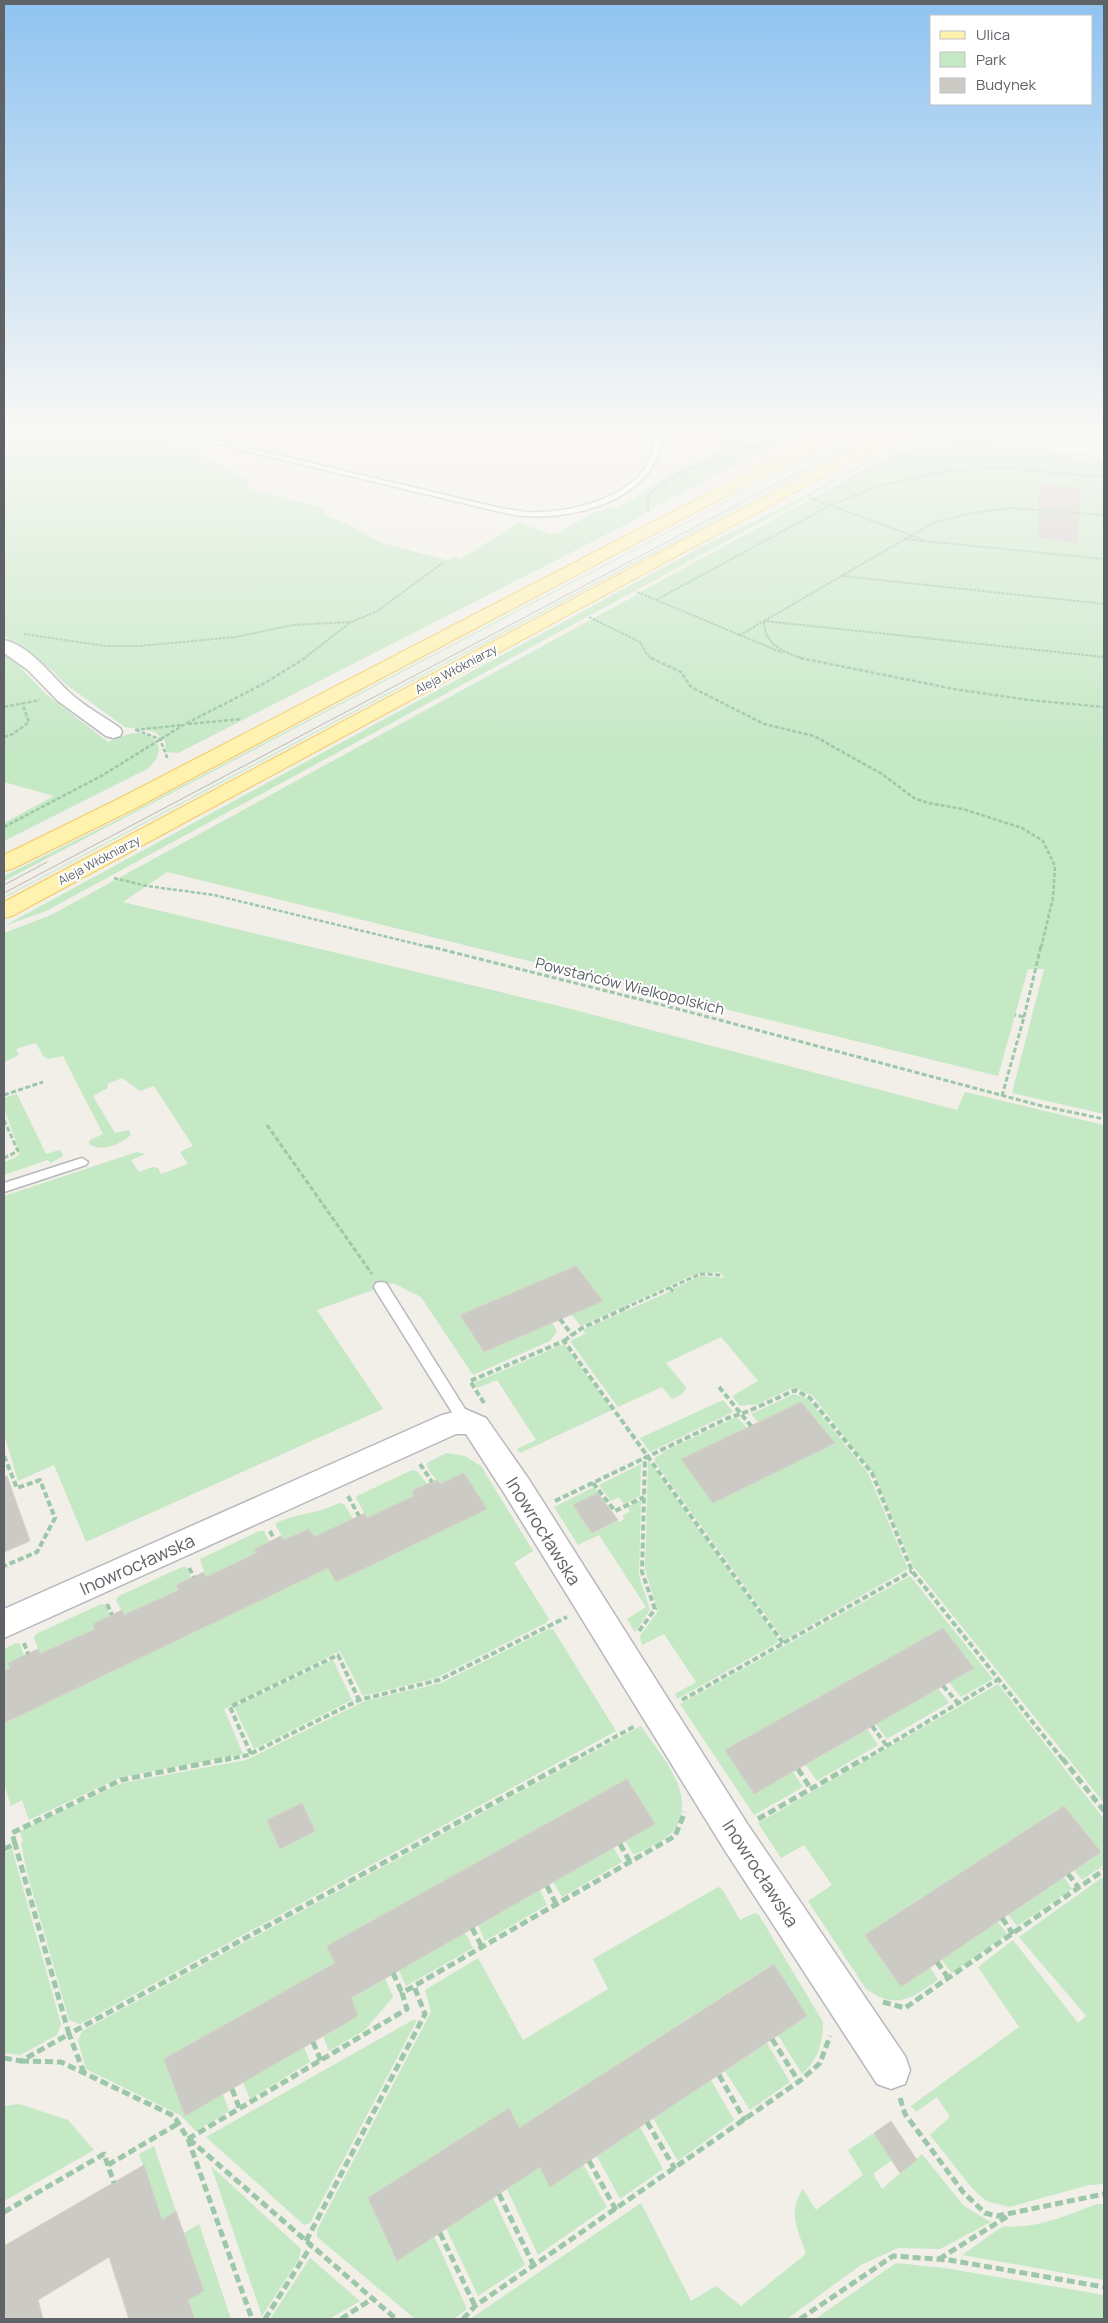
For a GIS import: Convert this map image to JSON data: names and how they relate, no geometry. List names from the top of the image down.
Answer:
{
  "streets": {
    "main road": ["Aleja Włókniarzy"],
    "street": ["Inowrocławska"],
    "path": ["Powstańców Wielkopolskich"]
  },
  "legend": ["Ulica", "Park", "Budynek"]
}
